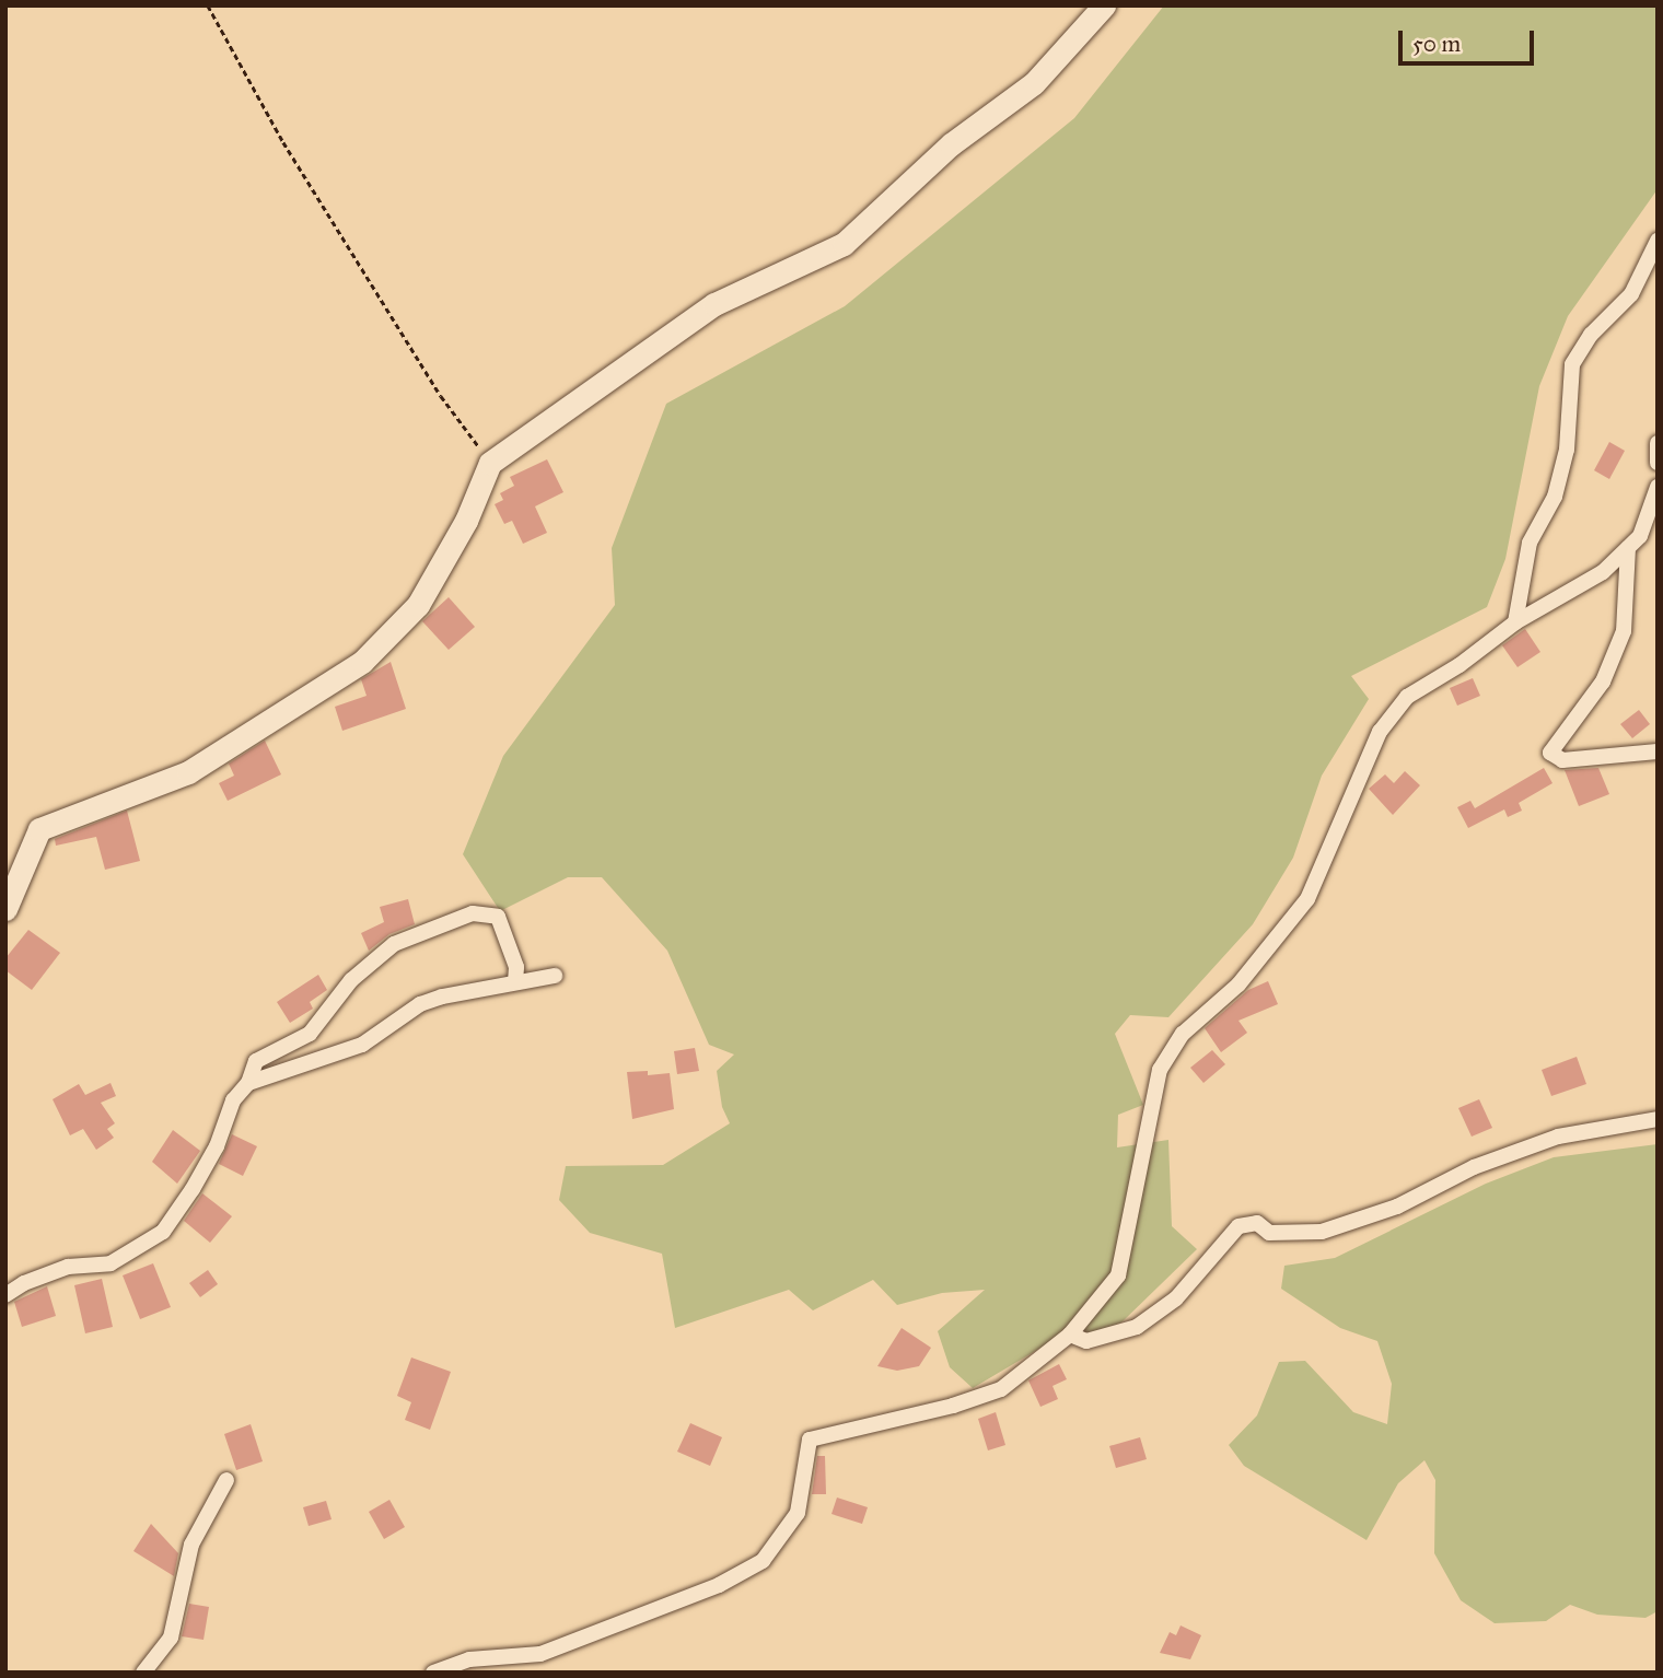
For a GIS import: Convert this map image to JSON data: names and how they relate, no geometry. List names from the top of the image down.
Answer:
{
  "scale_bar": "50 m"
}
